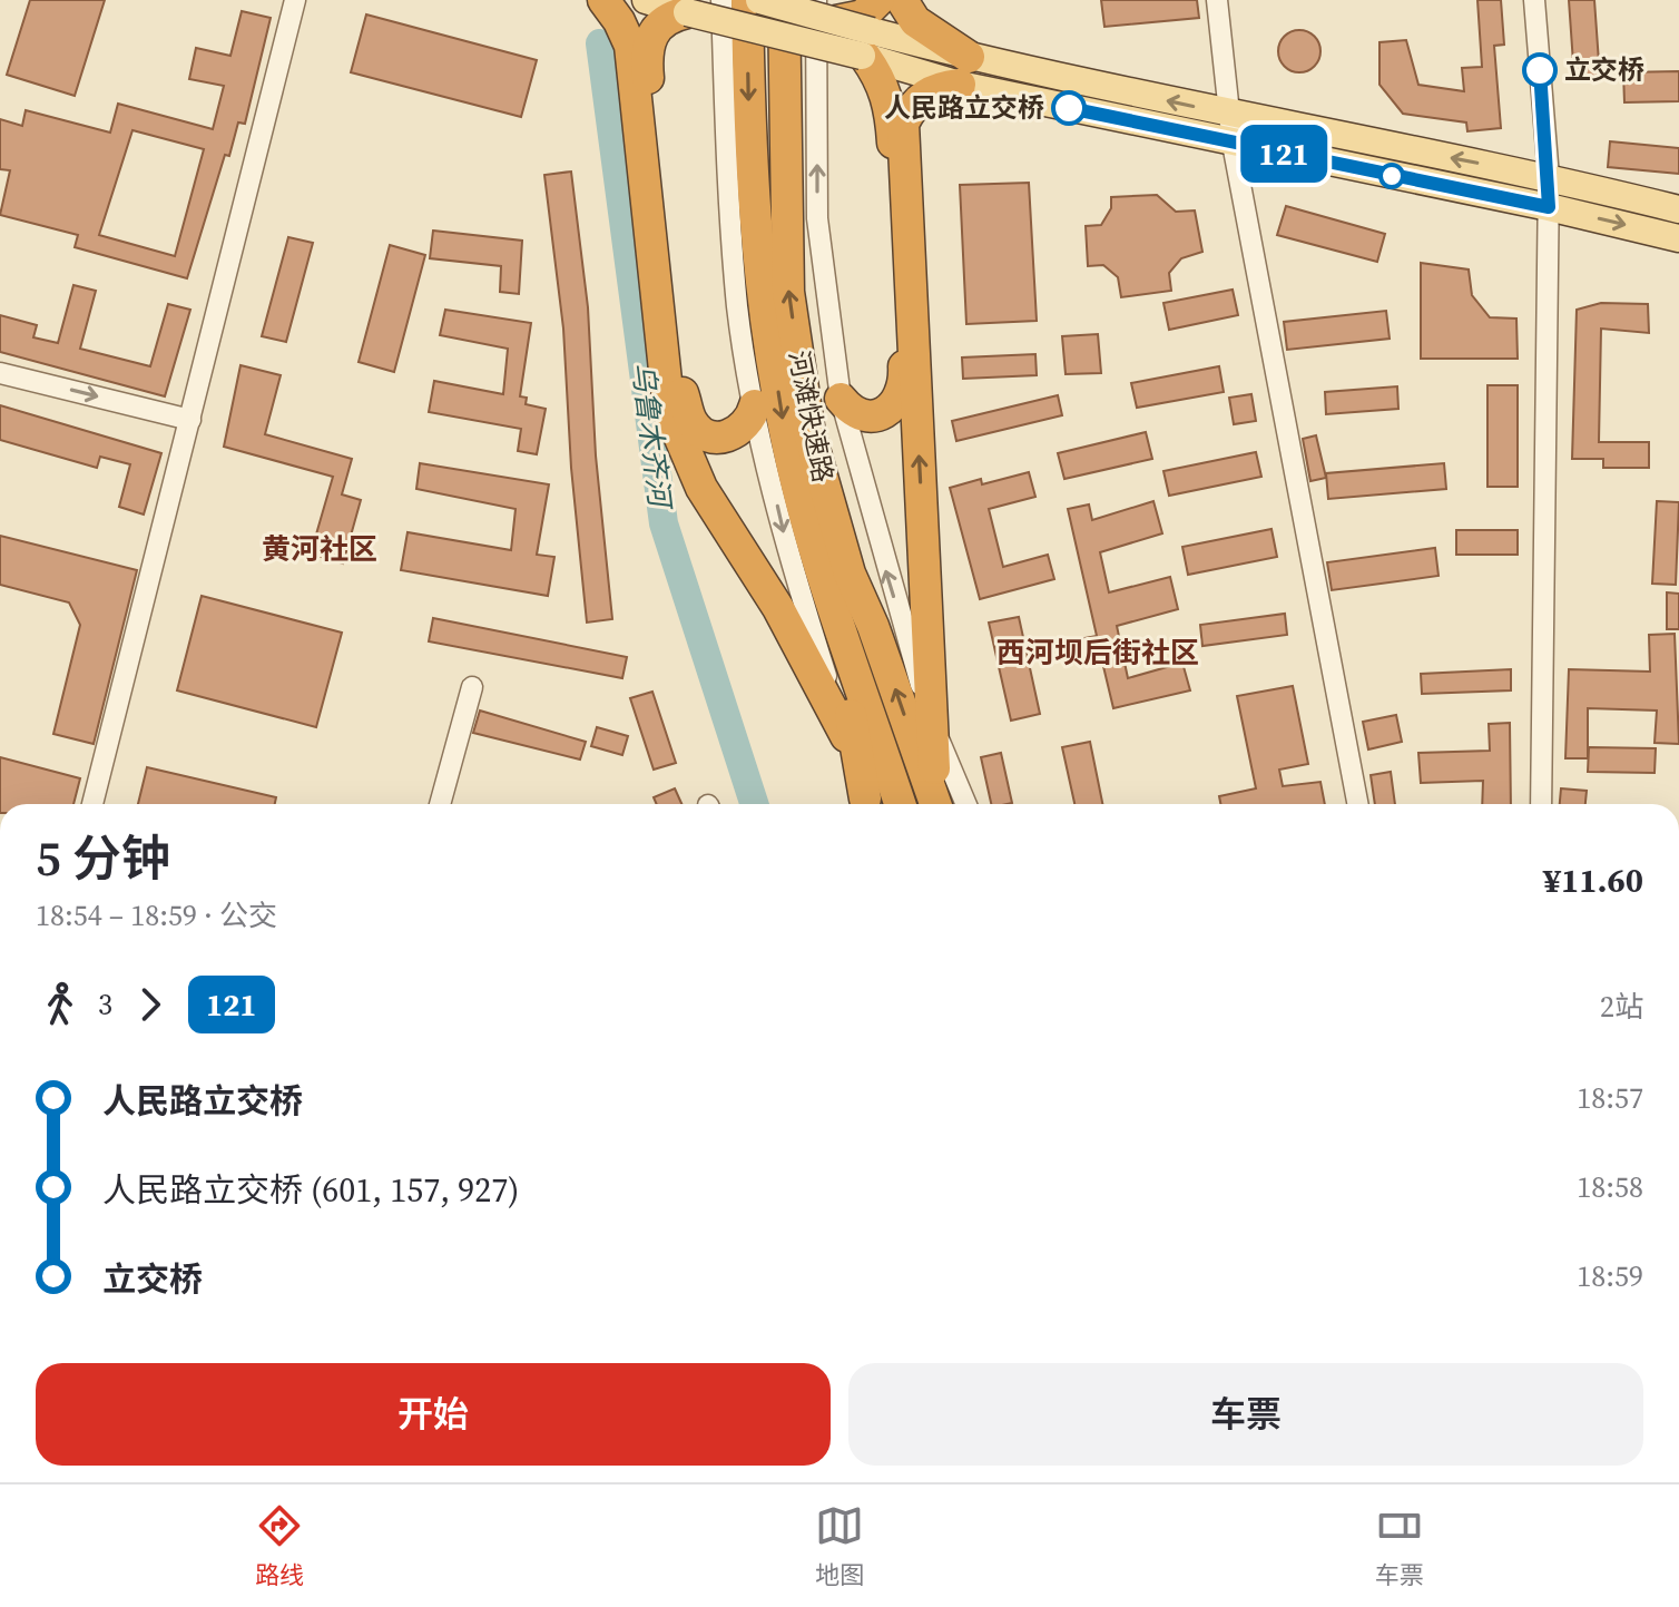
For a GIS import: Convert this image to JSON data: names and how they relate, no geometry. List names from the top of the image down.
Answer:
{
  "streets": {
    "highway": ["河滩快速路"]
  },
  "districts": ["黄河社区", "西河坝后街社区"],
  "water": ["乌鲁木齐河"],
  "places": ["立交桥", "人民路立交桥"],
  "lines": ["bus line 121"],
  "page": {
    "on_map": "121",
    "heading": ["5 分钟", "18:54 – 18:59 · 公交", "¥11.60"],
    "legs": ["3", "121", "2站"],
    "list": [
      {
        "name": "人民路立交桥",
        "value": "18:57"
      },
      {
        "name": "人民路立交桥 (601, 157, 927)",
        "value": "18:58"
      },
      {
        "name": "立交桥",
        "value": "18:59"
      }
    ],
    "buttons": ["开始", "车票"],
    "tabs": ["路线", "地图", "车票"]
  }
}
